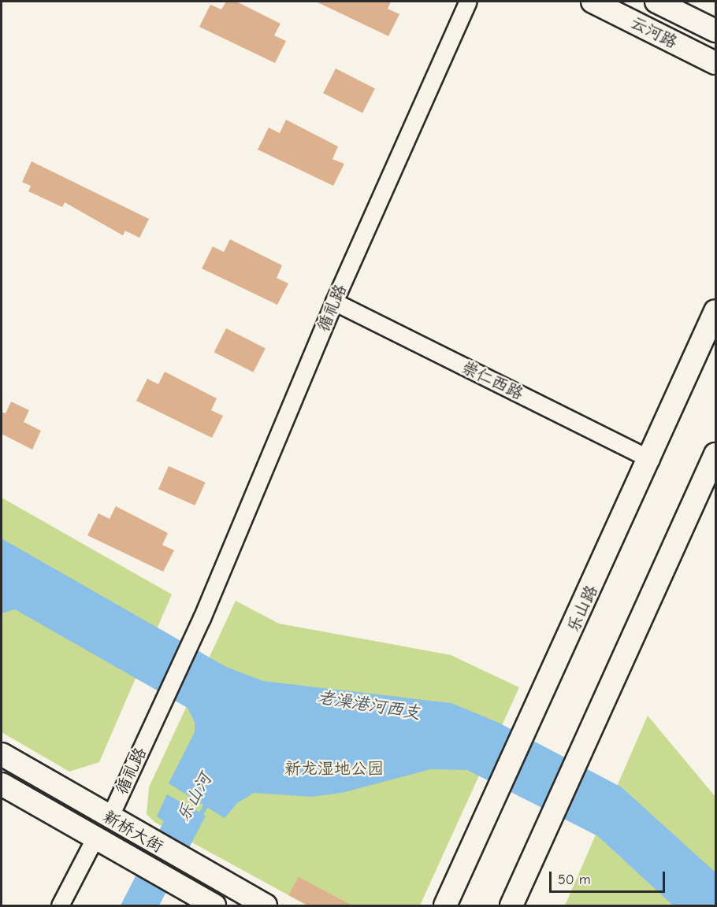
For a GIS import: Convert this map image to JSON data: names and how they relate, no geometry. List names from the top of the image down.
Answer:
{
  "streets": {
    "main road": ["云河路", "乐山路", "新桥大街"],
    "street": ["循礼路", "崇仁西路"]
  },
  "crossings": [
    ["循礼路", "崇仁西路"],
    ["循礼路", "新桥大街"],
    ["崇仁西路", "乐山路"]
  ],
  "water": ["老澡港河西支", "乐山河"],
  "parks": ["新龙湿地公园"],
  "scale_bar": "50 m"
}
